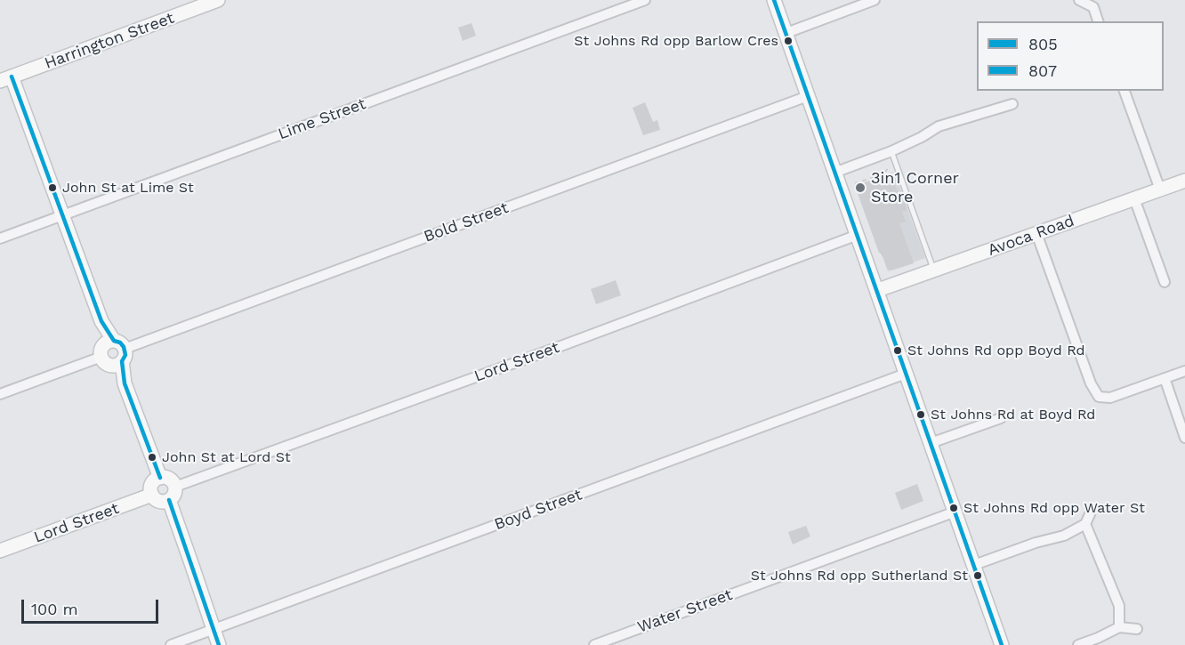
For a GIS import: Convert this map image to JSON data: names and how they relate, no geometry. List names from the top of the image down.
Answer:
{
  "streets": {
    "street": [
      "Harrington Street",
      "Lime Street",
      "Bold Street",
      "Avoca Road",
      "Lord Street",
      "Boyd Street",
      "Water Street"
    ]
  },
  "places": [
    "St Johns Rd opp Barlow Cres",
    "John St at Lime St",
    "3in1 Corner Store",
    "St Johns Rd opp Boyd Rd",
    "St Johns Rd at Boyd Rd",
    "John St at Lord St",
    "St Johns Rd opp Water St",
    "St Johns Rd opp Sutherland St"
  ],
  "lines": ["transit line 805", "transit line 807"],
  "legend": ["805", "807"],
  "scale_bar": "100 m"
}
